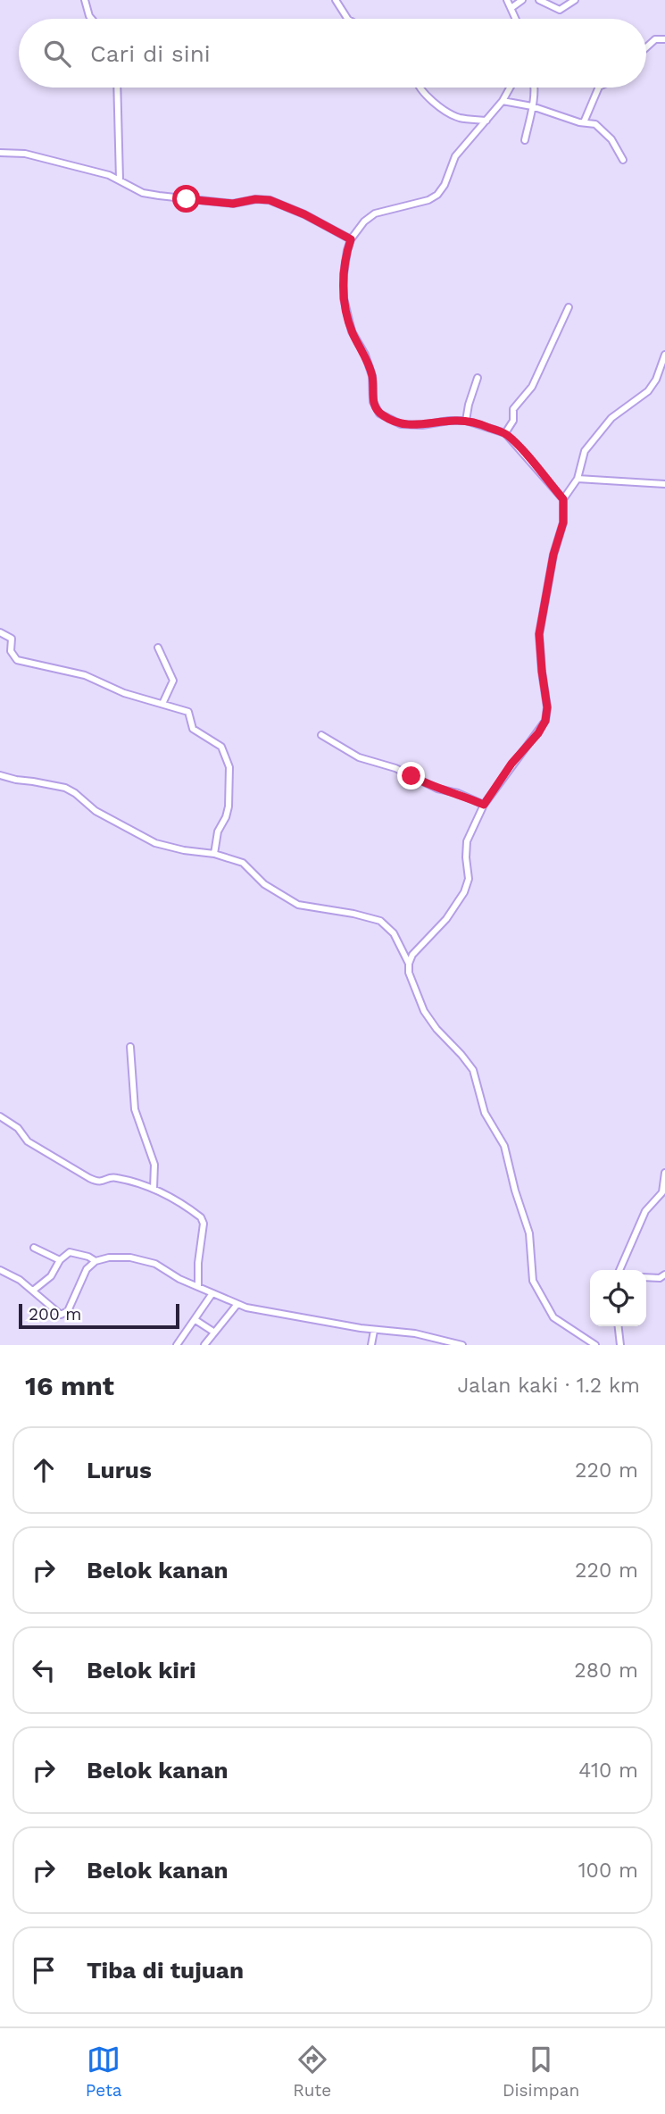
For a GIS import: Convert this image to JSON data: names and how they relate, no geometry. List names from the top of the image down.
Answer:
{
  "scale_bar": "200 m",
  "page": {
    "search": "Cari di sini",
    "scale": "200 m",
    "heading": ["16 mnt", "Jalan kaki · 1.2 km"],
    "list": [
      ["Lurus", "220 m"],
      ["Belok kanan", "220 m"],
      ["Belok kiri", "280 m"],
      ["Belok kanan", "410 m"],
      ["Belok kanan", "100 m"],
      "Tiba di tujuan"
    ],
    "nav": ["Peta", "Rute", "Disimpan"]
  }
}
